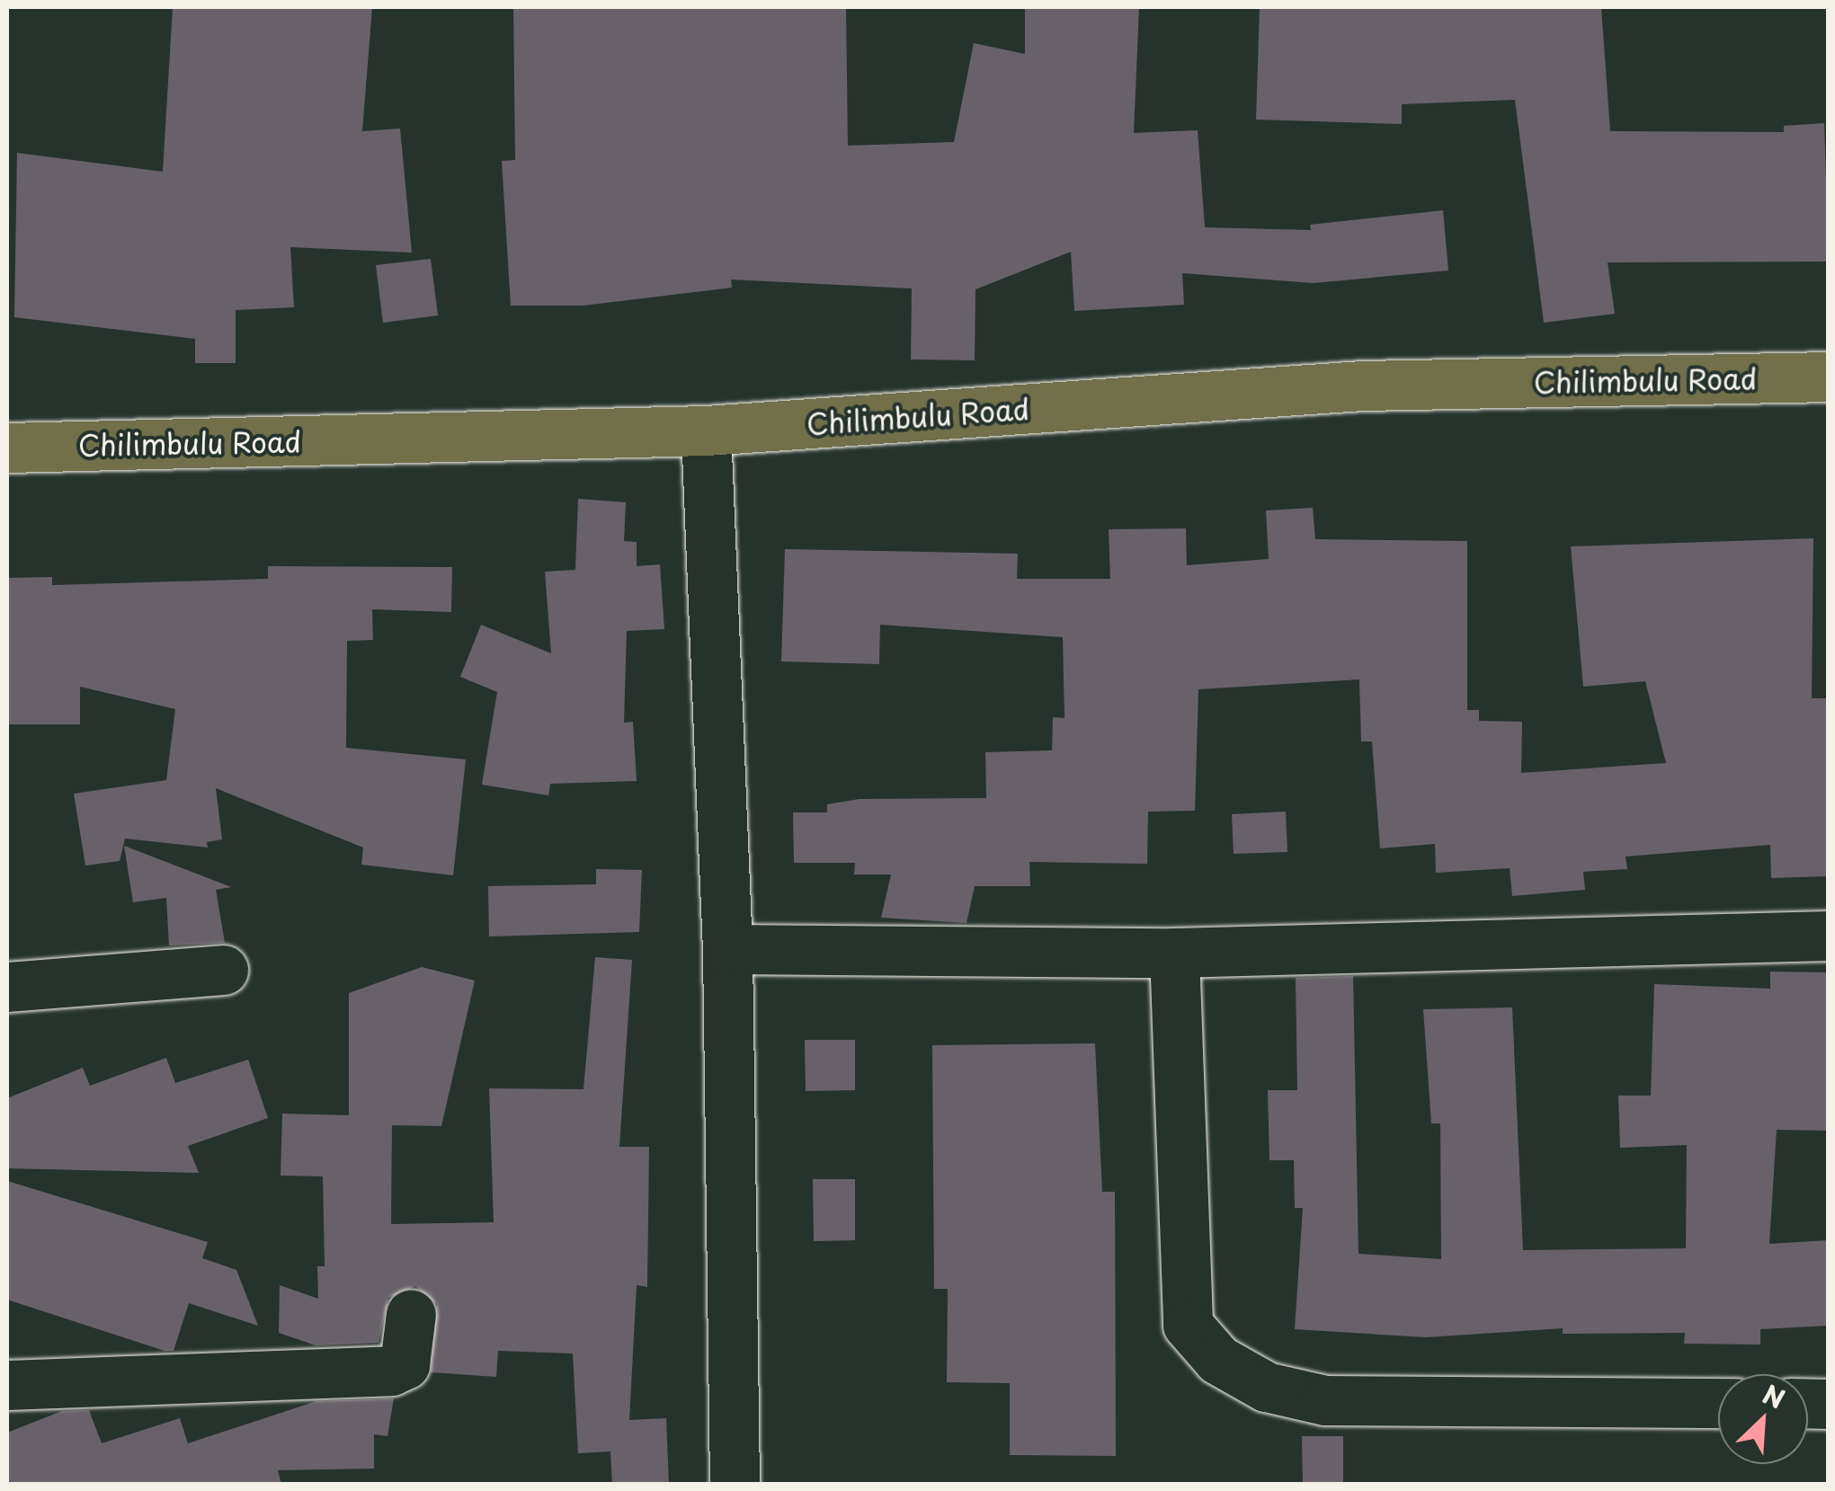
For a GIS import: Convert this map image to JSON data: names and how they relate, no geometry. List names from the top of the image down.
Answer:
{
  "streets": {
    "main road": ["Chilimbulu Road"]
  },
  "north": "top right"
}
